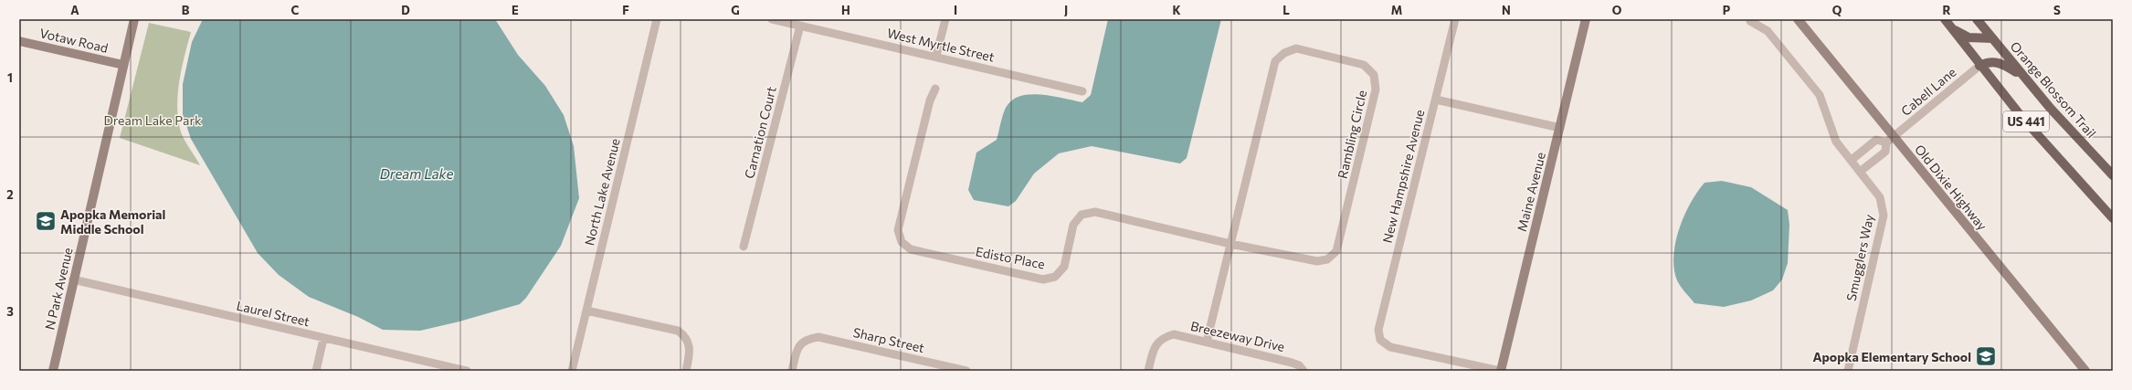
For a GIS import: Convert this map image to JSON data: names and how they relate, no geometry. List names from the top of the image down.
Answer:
{
  "streets": {
    "main road": ["Orange Blossom Trail", "US 441"],
    "street": [
      "Votaw Road",
      "West Myrtle Street",
      "Cabell Lane",
      "Carnation Court",
      "Rambling Circle",
      "New Hampshire Avenue",
      "Old Dixie Highway",
      "North Lake Avenue",
      "Maine Avenue",
      "Edisto Place",
      "Smugglers Way",
      "N Park Avenue",
      "Laurel Street",
      "Breezeway Drive",
      "Sharp Street"
    ]
  },
  "crossings": [
    ["Votaw Road", "N Park Avenue"],
    ["West Myrtle Street", "Carnation Court"],
    ["Cabell Lane", "US 441"],
    ["Cabell Lane", "Old Dixie Highway"],
    ["Rambling Circle", "Edisto Place"],
    ["Rambling Circle", "Breezeway Drive"],
    ["New Hampshire Avenue", "Maine Avenue"],
    ["N Park Avenue", "Laurel Street"]
  ],
  "water": ["Dream Lake"],
  "parks": ["Dream Lake Park"],
  "places": {
    "school or university": ["Apopka Memorial Middle School", "Apopka Elementary School"]
  },
  "grid": {
    "columns": [
      "A",
      "B",
      "C",
      "D",
      "E",
      "F",
      "G",
      "H",
      "I",
      "J",
      "K",
      "L",
      "M",
      "N",
      "O",
      "P",
      "Q",
      "R",
      "S"
    ],
    "rows": ["1", "2", "3"]
  }
}
